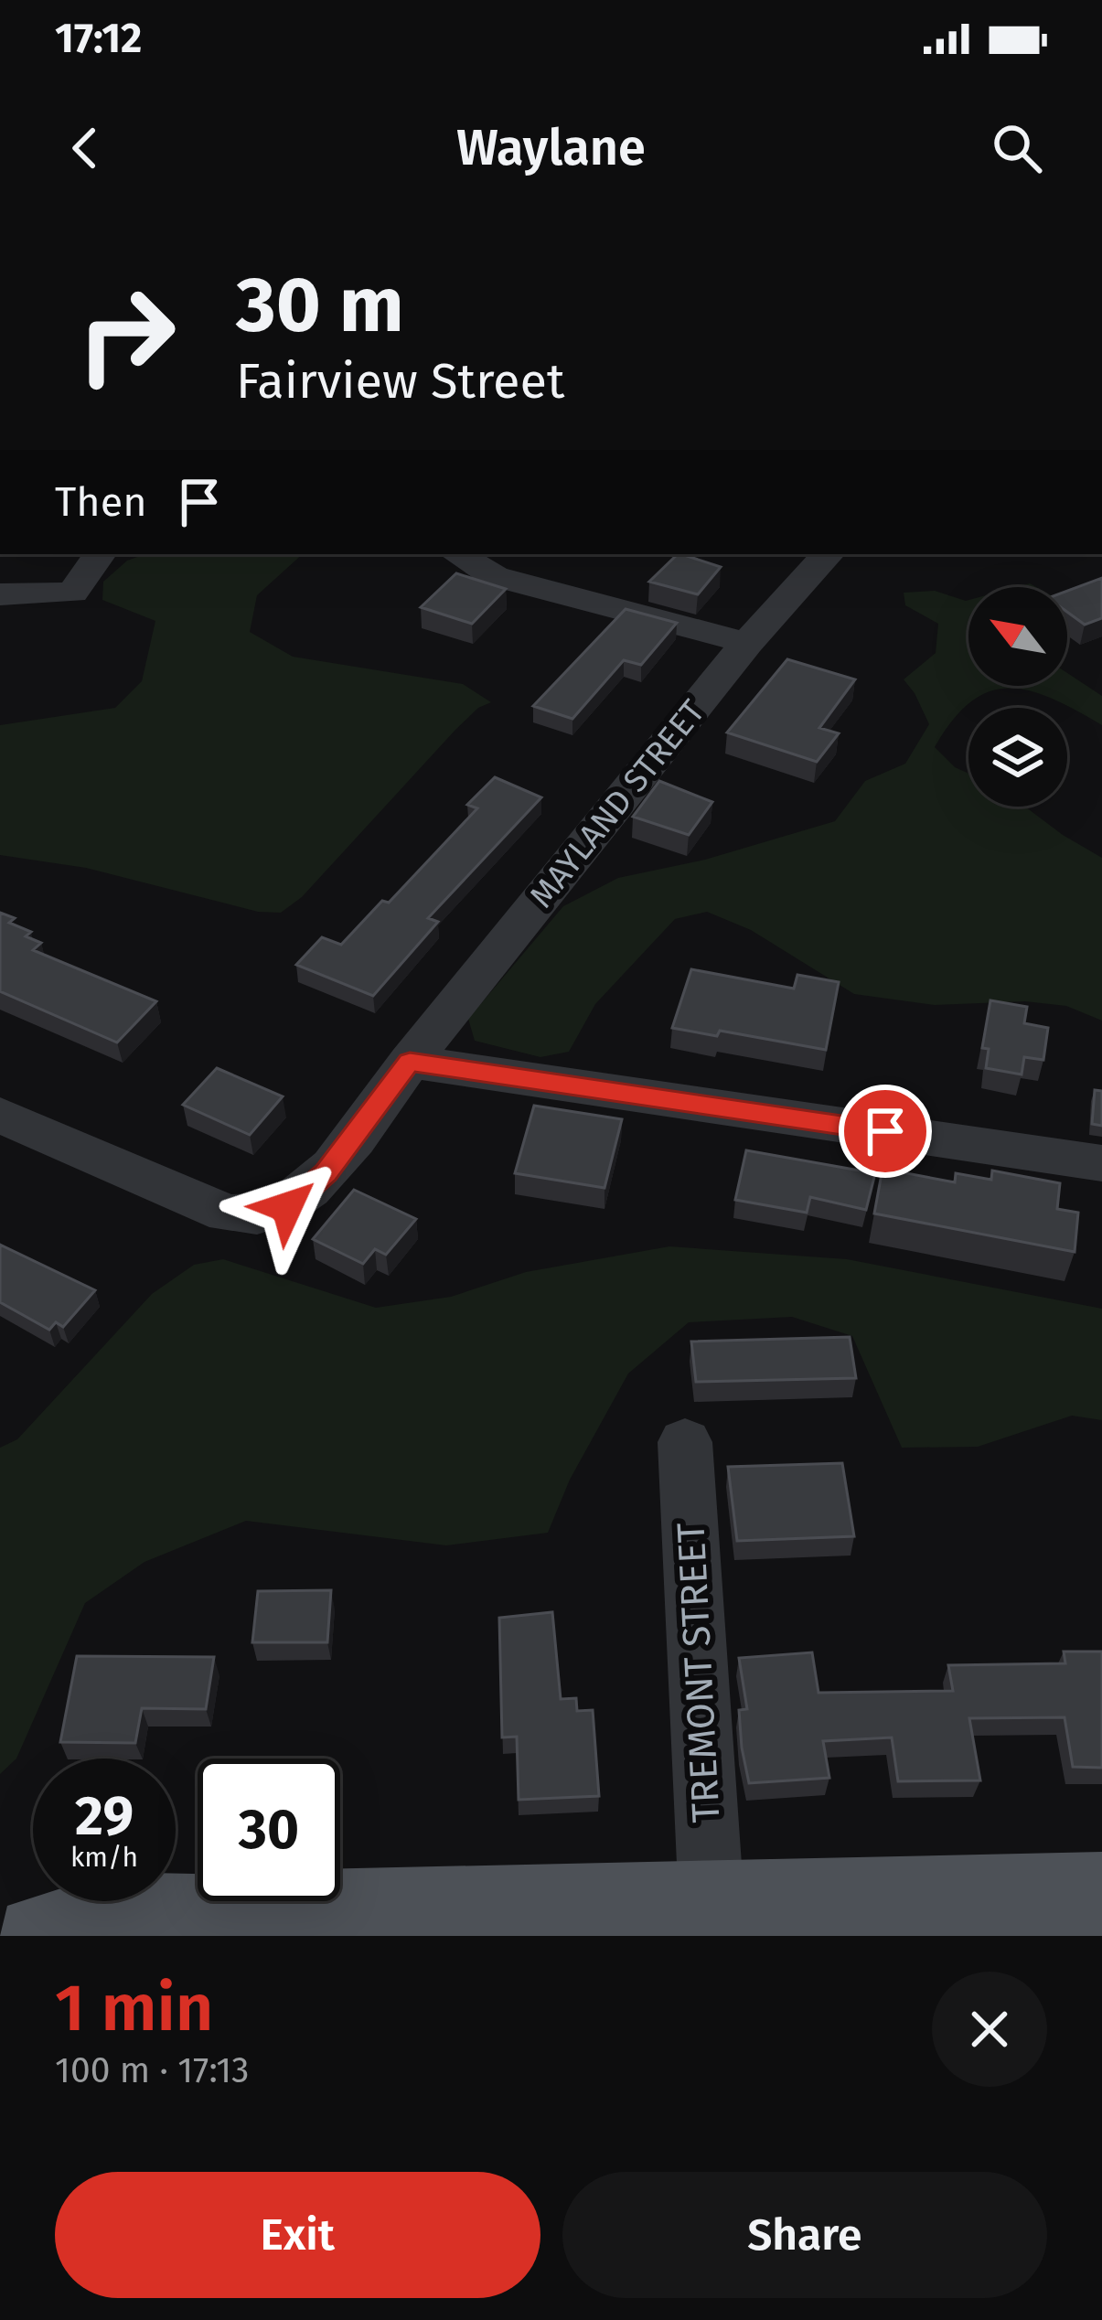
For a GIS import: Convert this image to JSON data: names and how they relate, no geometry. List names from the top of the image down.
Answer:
{
  "streets": {
    "street": ["MAYLAND STREET", "TREMONT STREET"]
  },
  "north": "top left",
  "page": {
    "status": "17:12",
    "header": "Waylane",
    "turn": ["30 m", "Fairview Street"],
    "then": "Then",
    "speed": "29 km/h",
    "limit": "30",
    "heading": ["1 min", "100 m · 17:13"],
    "buttons": ["Exit", "Share"]
  }
}
